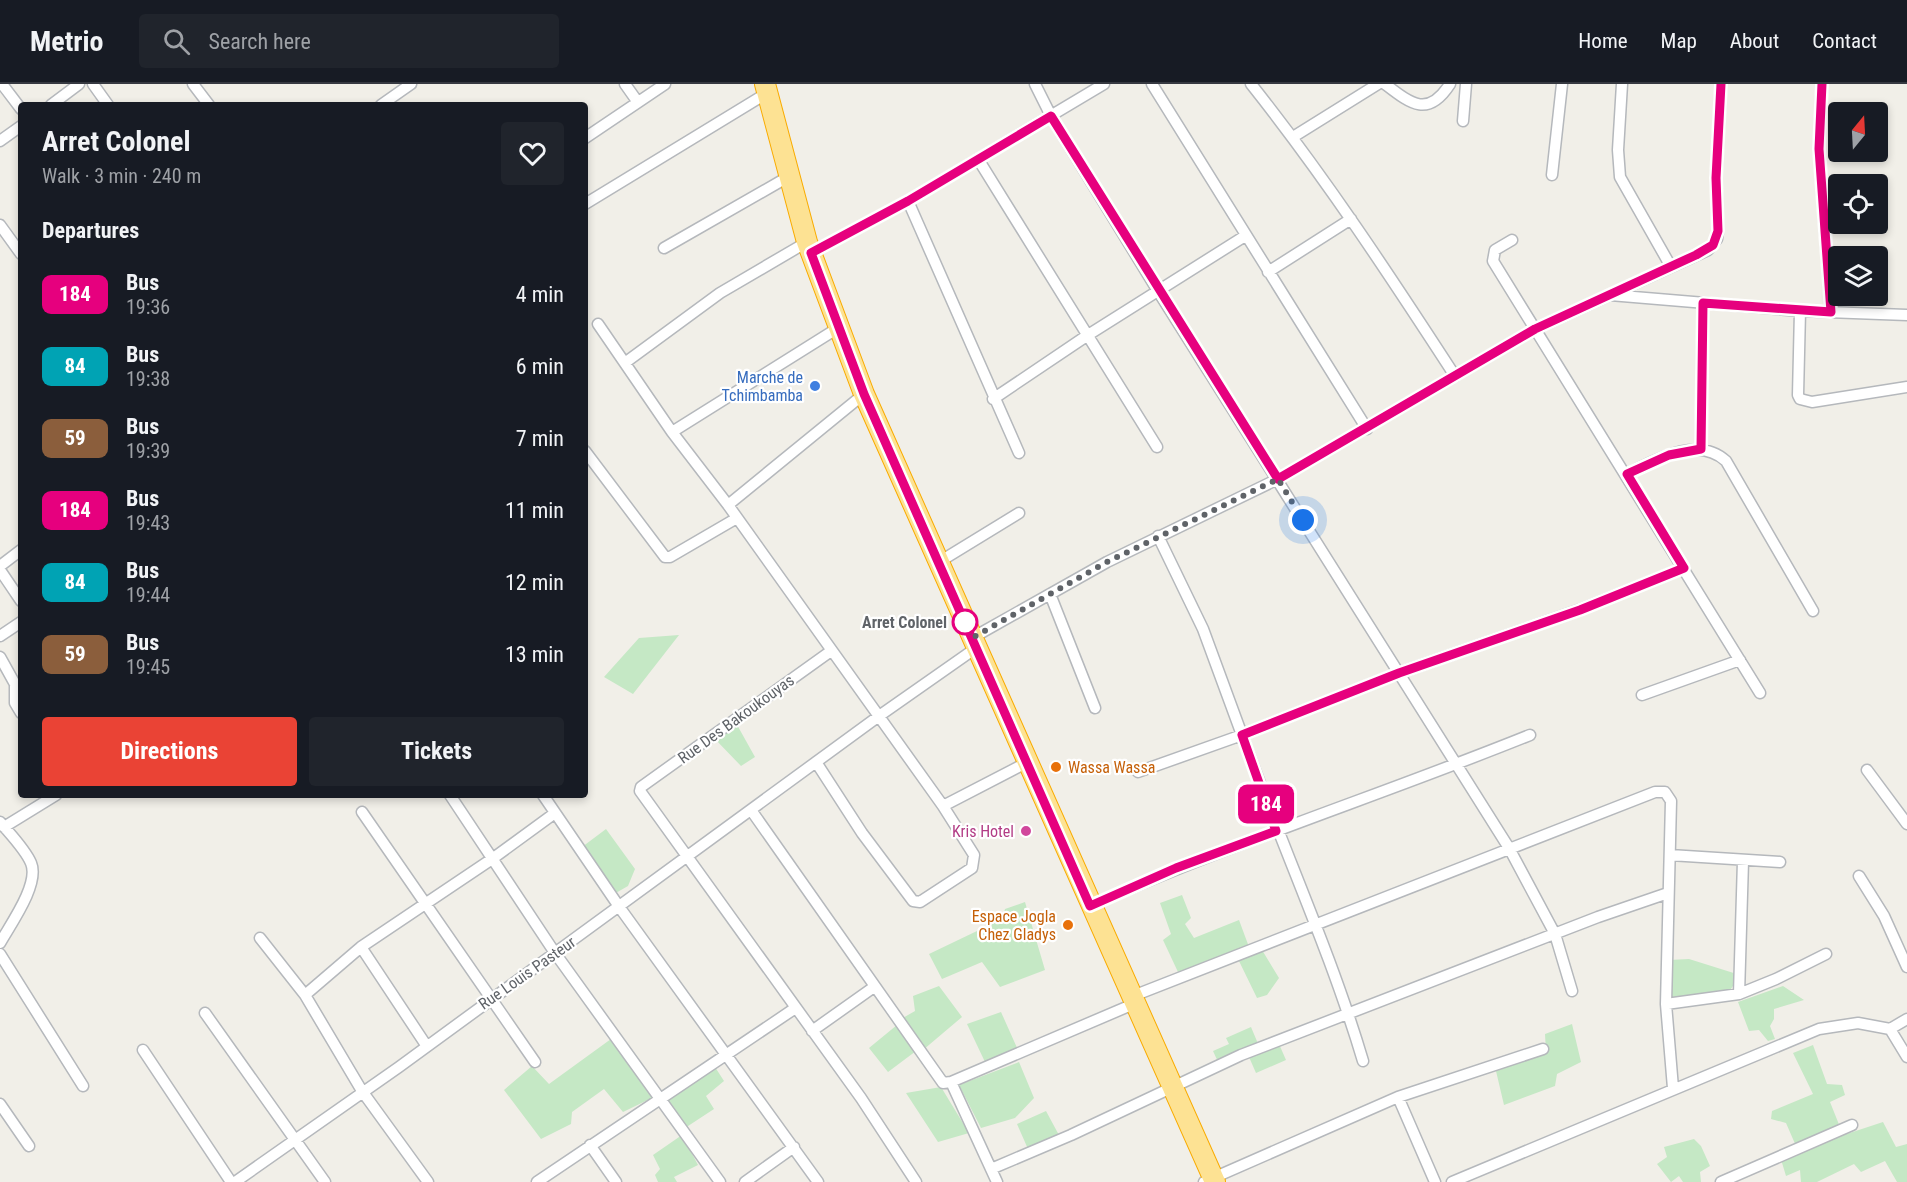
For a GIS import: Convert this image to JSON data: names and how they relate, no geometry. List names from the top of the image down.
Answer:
{
  "streets": {
    "street": ["Rue Des Bakoukouyas", "Rue Louis Pasteur"]
  },
  "crossings": [
    ["Rue Des Bakoukouyas", "Rue Louis Pasteur"]
  ],
  "places": [
    "Marche de Tchimbamba",
    "Arret Colonel",
    "Wassa Wassa",
    "Kris Hotel",
    "Espace Jogla Chez Gladys"
  ],
  "lines": ["bus line 184"],
  "north": "top",
  "page": {
    "header": "Metrio",
    "search": "Search here",
    "nav": [
      "Home",
      "Map",
      "About",
      "Contact"
    ],
    "on_map": "184",
    "heading": [
      ["Arret Colonel", "Walk · 3 min · 240 m"],
      "Departures"
    ],
    "list": [
      {
        "mark": "184",
        "name": "Bus",
        "note": "19:36",
        "value": "4 min"
      },
      {
        "mark": "84",
        "name": "Bus",
        "note": "19:38",
        "value": "6 min"
      },
      {
        "mark": "59",
        "name": "Bus",
        "note": "19:39",
        "value": "7 min"
      },
      {
        "mark": "184",
        "name": "Bus",
        "note": "19:43",
        "value": "11 min"
      },
      {
        "mark": "84",
        "name": "Bus",
        "note": "19:44",
        "value": "12 min"
      },
      {
        "mark": "59",
        "name": "Bus",
        "note": "19:45",
        "value": "13 min"
      }
    ],
    "buttons": ["Directions", "Tickets"]
  }
}
